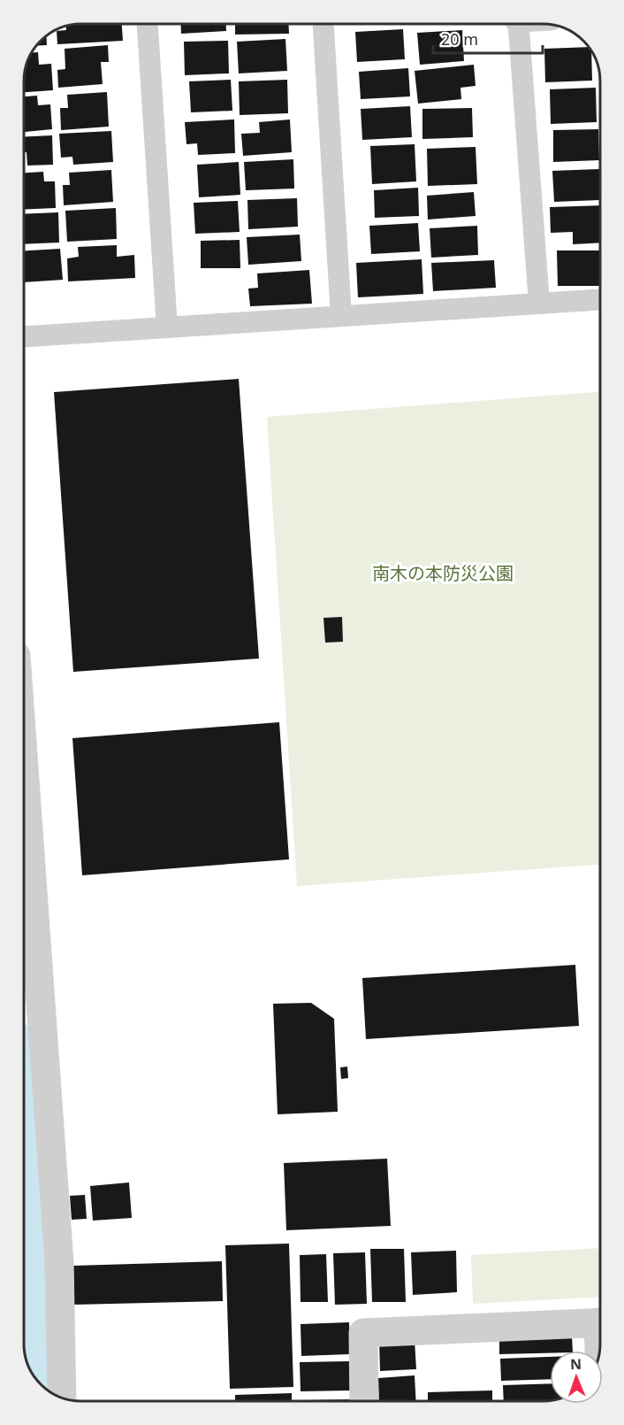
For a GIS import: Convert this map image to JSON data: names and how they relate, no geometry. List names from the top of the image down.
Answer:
{
  "parks": ["南木の本防災公園"],
  "scale_bar": "20 m",
  "north": "top"
}
